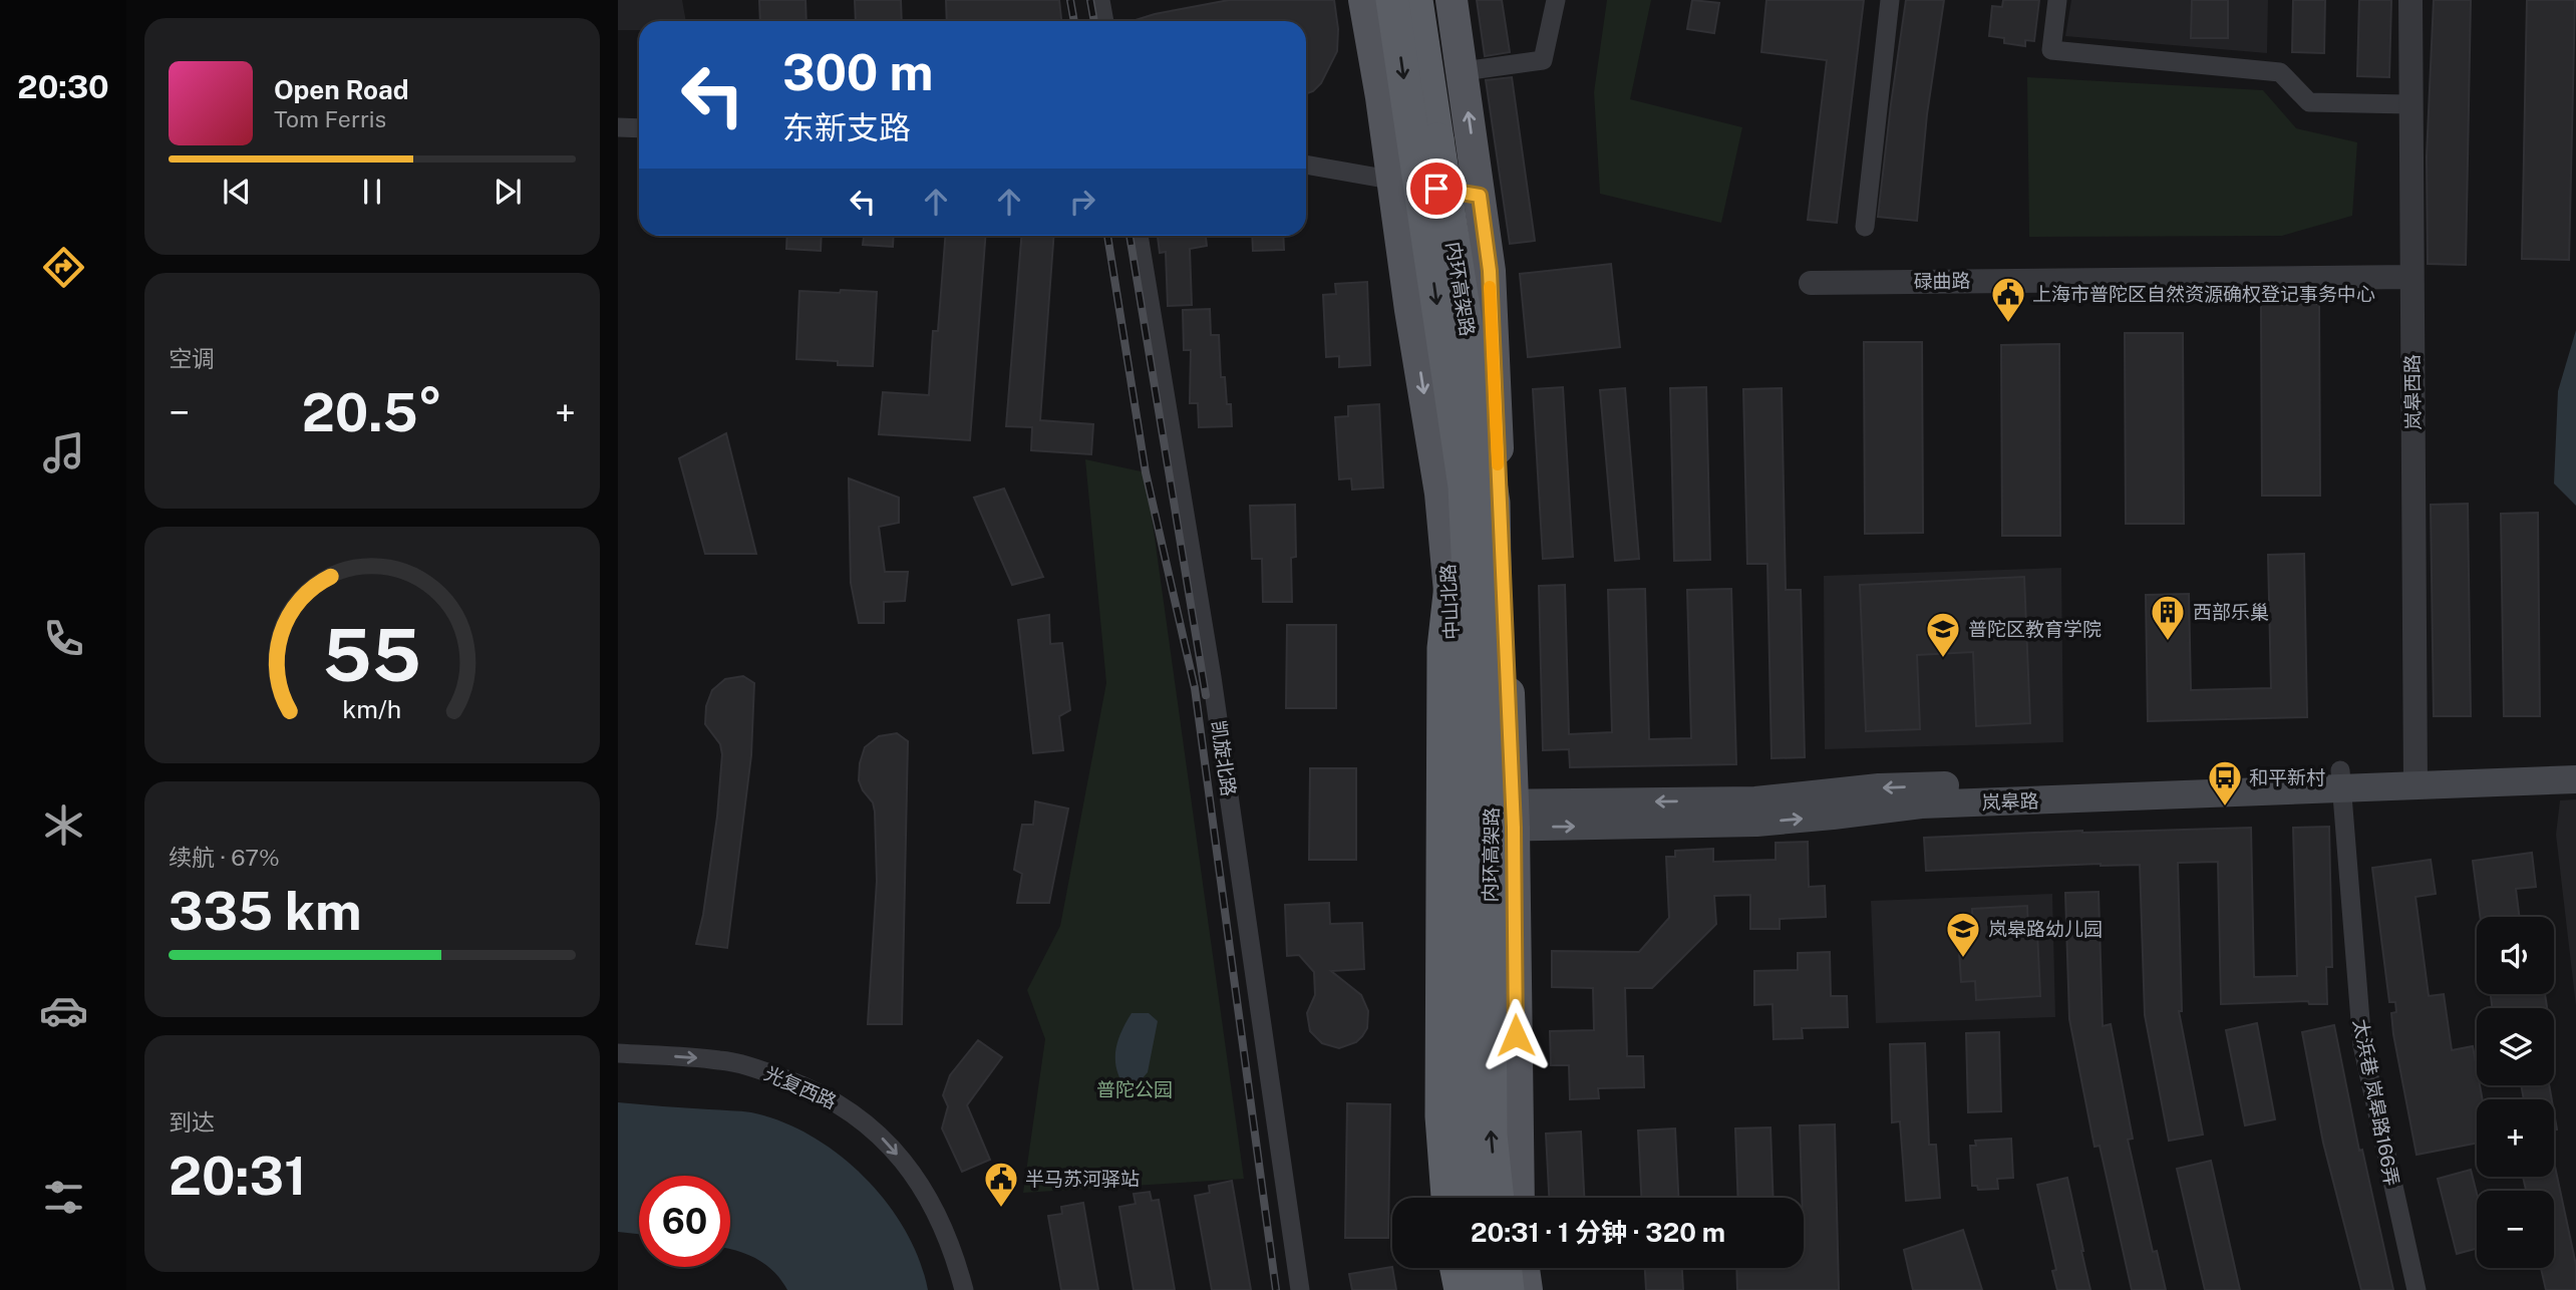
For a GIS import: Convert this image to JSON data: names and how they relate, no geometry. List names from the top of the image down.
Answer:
{
  "streets": {
    "highway": ["内环高架路"],
    "main road": ["中山北路", "岚皋路"],
    "street": [
      "碌曲路",
      "岚皋西路",
      "凯旋北路",
      "光复西路",
      "太浜巷 岚皋路166弄"
    ]
  },
  "crossings": [
    ["碌曲路", "岚皋西路"],
    ["岚皋西路", "岚皋路"],
    ["中山北路", "岚皋路"],
    ["岚皋路", "太浜巷 岚皋路166弄"]
  ],
  "one_way": ["光复西路"],
  "parks": ["普陀公园"],
  "places": {
    "public building": ["上海市普陀区自然资源确权登记事务中心", "半马苏河驿站"],
    "building": ["西部乐巢"],
    "school or university": ["普陀区教育学院", "岚皋路幼儿园"],
    "bus stop": ["和平新村"]
  },
  "page": {
    "tabs": "20:30",
    "turn": ["300 m", "东新支路"],
    "song": ["Open Road", "Tom Ferris"],
    "tile": [
      "空调",
      ["续航 · 67%", "335 km"],
      ["到达", "20:31"]
    ],
    "heat": ["−", "20.5°", "+"],
    "map_buttons": ["+", "−"],
    "limit": "60",
    "trip": "20:31 · 1 分钟 · 320 m",
    "gauge": ["55", "km/h"]
  }
}
